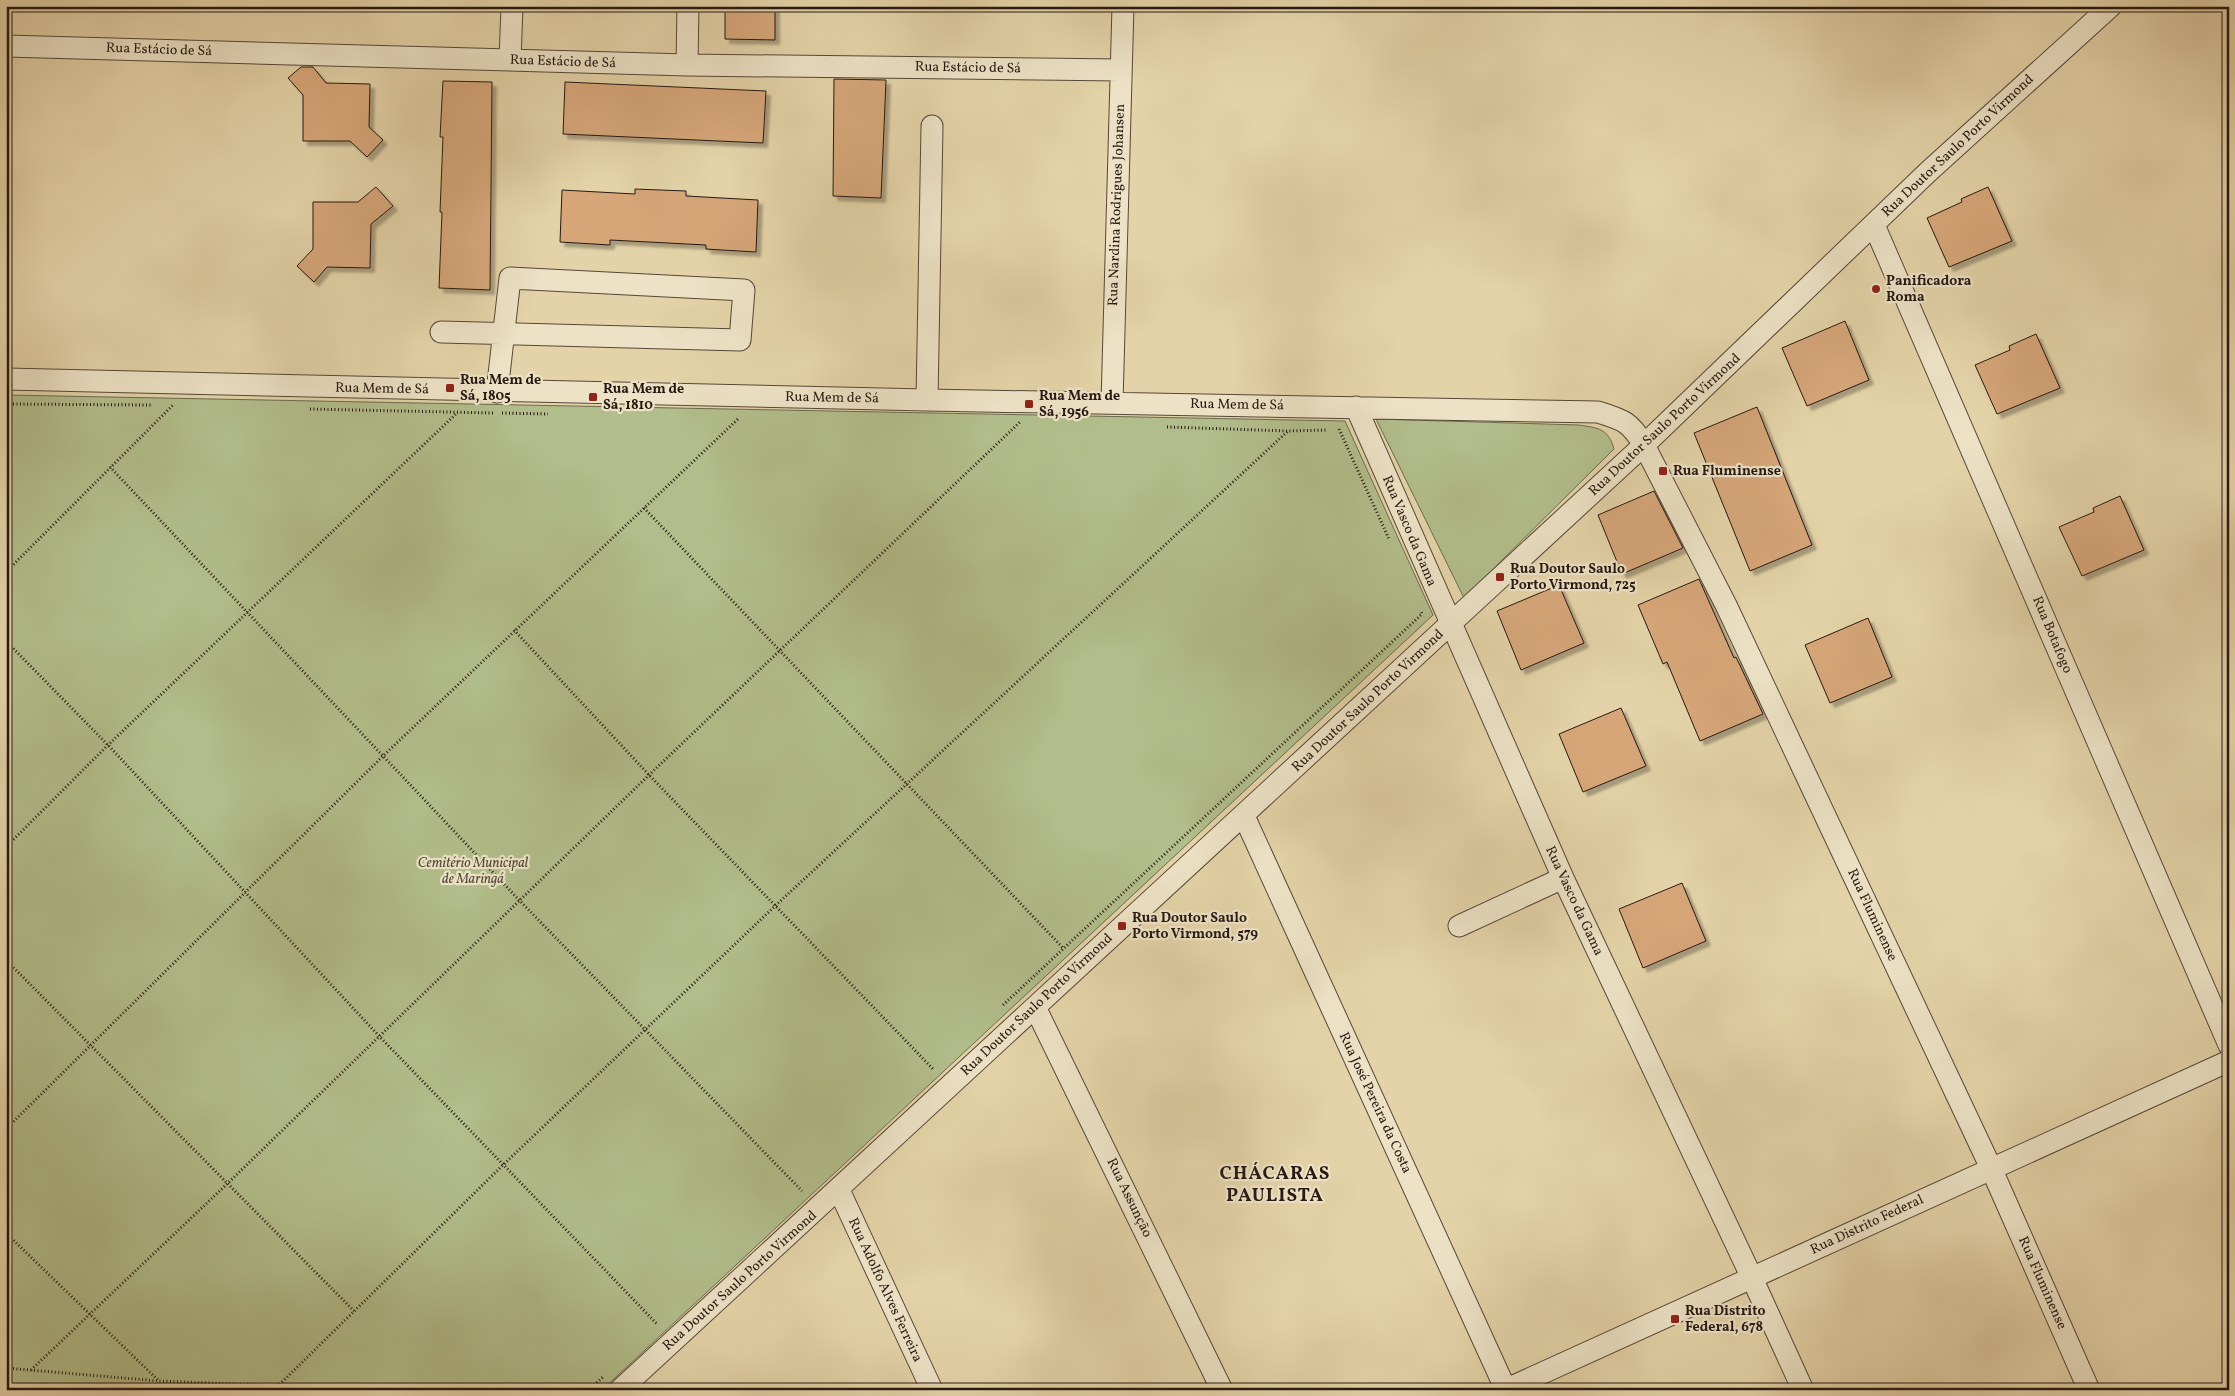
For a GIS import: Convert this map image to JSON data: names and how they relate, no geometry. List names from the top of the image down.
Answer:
{
  "streets": {
    "street": [
      "Rua Estácio de Sá",
      "Rua Doutor Saulo Porto Virmond",
      "Rua Nardina Rodrigues Johansen",
      "Rua Mem de Sá",
      "Rua Vasco da Gama",
      "Rua Botafogo",
      "Rua Fluminense",
      "Rua José Pereira da Costa",
      "Rua Assunção",
      "Rua Distrito Federal",
      "Rua Adolfo Alves Ferreira"
    ]
  },
  "crossings": [
    ["Rua Estácio de Sá", "Rua Nardina Rodrigues Johansen"],
    ["Rua Doutor Saulo Porto Virmond", "Rua Mem de Sá"],
    ["Rua Doutor Saulo Porto Virmond", "Rua Vasco da Gama"],
    ["Rua Doutor Saulo Porto Virmond", "Rua Botafogo"],
    ["Rua Doutor Saulo Porto Virmond", "Rua Fluminense"],
    ["Rua Doutor Saulo Porto Virmond", "Rua José Pereira da Costa"],
    ["Rua Doutor Saulo Porto Virmond", "Rua Assunção"],
    ["Rua Doutor Saulo Porto Virmond", "Rua Adolfo Alves Ferreira"],
    ["Rua Nardina Rodrigues Johansen", "Rua Mem de Sá"],
    ["Rua Mem de Sá", "Rua Vasco da Gama"],
    ["Rua Mem de Sá", "Rua Fluminense"],
    ["Rua Vasco da Gama", "Rua Distrito Federal"],
    ["Rua Fluminense", "Rua Distrito Federal"],
    ["Rua José Pereira da Costa", "Rua Distrito Federal"]
  ],
  "districts": ["CHÁCARAS PAULISTA"],
  "parks": ["Cemitério Municipal de Maringá"],
  "places": {
    "other": ["Panificadora Roma"],
    "transit": [
      "Rua Mem de Sá, 1805",
      "Rua Mem de Sá, 1810",
      "Rua Mem de Sá, 1956",
      "Rua Fluminense",
      "Rua Doutor Saulo Porto Virmond, 725",
      "Rua Doutor Saulo Porto Virmond, 579",
      "Rua Distrito Federal, 678"
    ]
  }
}
